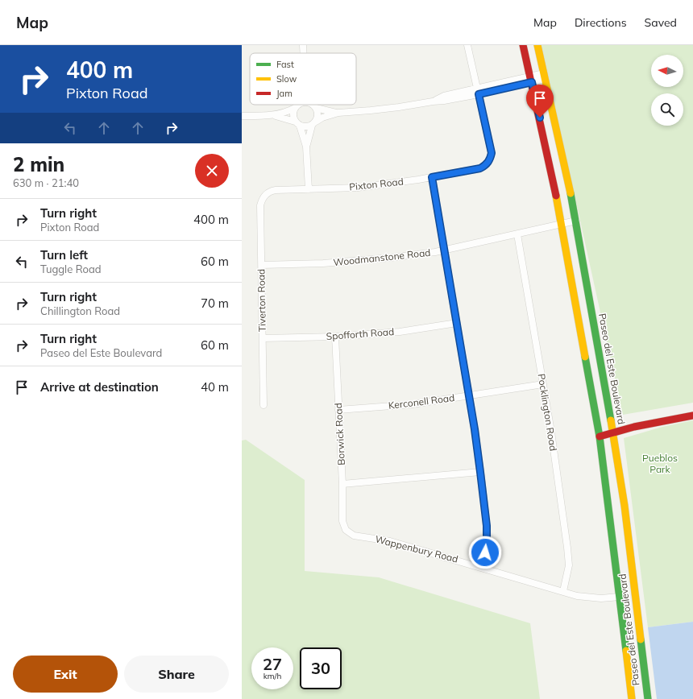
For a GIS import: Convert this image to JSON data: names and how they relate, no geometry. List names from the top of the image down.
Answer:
{
  "streets": {
    "main road": ["Paseo del Este Boulevard"],
    "street": [
      "Pixton Road",
      "Woodmanstone Road",
      "Tiverton Road",
      "Spofforth Road",
      "Kerconell Road",
      "Pocklington Road",
      "Borwick Road",
      "Wappenbury Road"
    ]
  },
  "crossings": [
    ["Pixton Road", "Tiverton Road"],
    ["Woodmanstone Road", "Tiverton Road"],
    ["Woodmanstone Road", "Paseo del Este Boulevard"],
    ["Woodmanstone Road", "Pocklington Road"],
    ["Tiverton Road", "Spofforth Road"],
    ["Spofforth Road", "Borwick Road"],
    ["Paseo del Este Boulevard", "Wappenbury Road"],
    ["Kerconell Road", "Pocklington Road"],
    ["Kerconell Road", "Borwick Road"],
    ["Pocklington Road", "Wappenbury Road"],
    ["Borwick Road", "Wappenbury Road"]
  ],
  "parks": ["Pueblos Park"],
  "legend": ["Fast", "Slow", "Jam"],
  "north": "left",
  "page": {
    "header": "Map",
    "nav": ["Map", "Directions", "Saved"],
    "turn": ["400 m", "Pixton Road"],
    "heading": ["2 min", "630 m · 21:40"],
    "list": [
      {
        "name": "Turn right",
        "note": "Pixton Road",
        "value": "400 m"
      },
      {
        "name": "Turn left",
        "note": "Tuggle Road",
        "value": "60 m"
      },
      {
        "name": "Turn right",
        "note": "Chillington Road",
        "value": "70 m"
      },
      {
        "name": "Turn right",
        "note": "Paseo del Este Boulevard",
        "value": "60 m"
      },
      {
        "name": "Arrive at destination",
        "value": "40 m"
      }
    ],
    "speed": "27 km/h",
    "limit": "30",
    "buttons": ["Exit", "Share"]
  }
}
